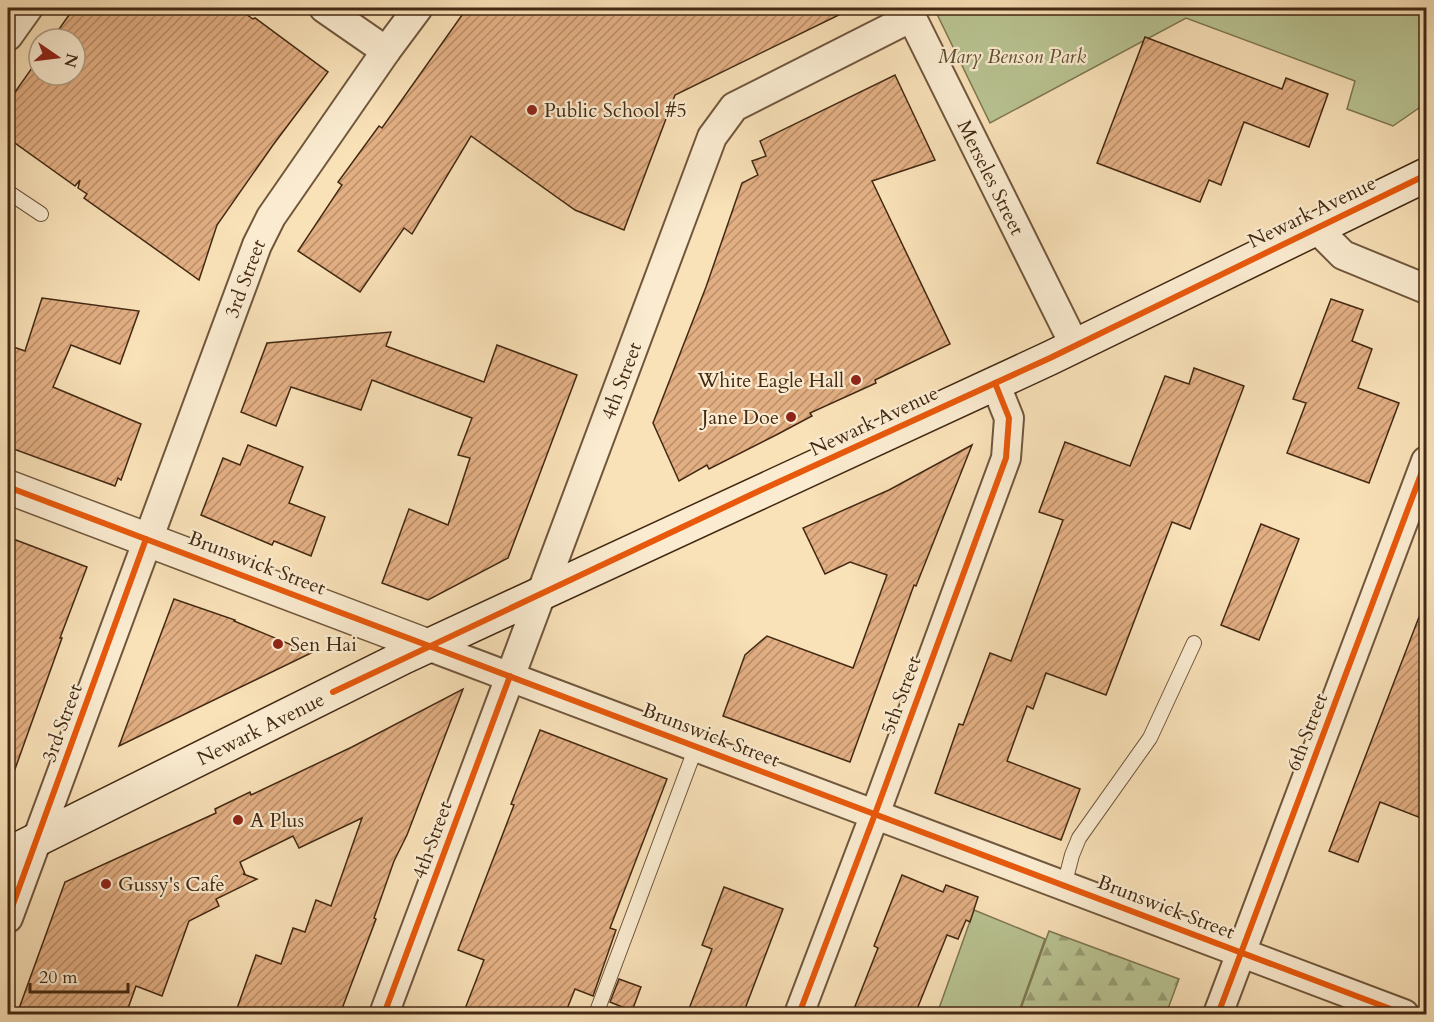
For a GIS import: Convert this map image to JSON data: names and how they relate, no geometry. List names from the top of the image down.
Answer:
{
  "streets": {
    "main road": ["Newark Avenue", "Brunswick Street"],
    "street": [
      "Merseles Street",
      "3rd Street",
      "4th Street",
      "5th Street",
      "6th Street"
    ]
  },
  "crossings": [
    ["Merseles Street", "Newark Avenue"],
    ["Merseles Street", "4th Street"],
    ["Newark Avenue", "3rd Street"],
    ["Newark Avenue", "4th Street"],
    ["Newark Avenue", "Brunswick Street"],
    ["Newark Avenue", "5th Street"],
    ["3rd Street", "Brunswick Street"],
    ["4th Street", "Brunswick Street"],
    ["Brunswick Street", "5th Street"],
    ["Brunswick Street", "6th Street"]
  ],
  "parks": ["Mary Benson Park"],
  "places": [
    "Public School #5",
    "White Eagle Hall",
    "Jane Doe",
    "Sen Hai",
    "A Plus",
    "Gussy's Cafe"
  ],
  "scale_bar": "20 m",
  "north": "right"
}
